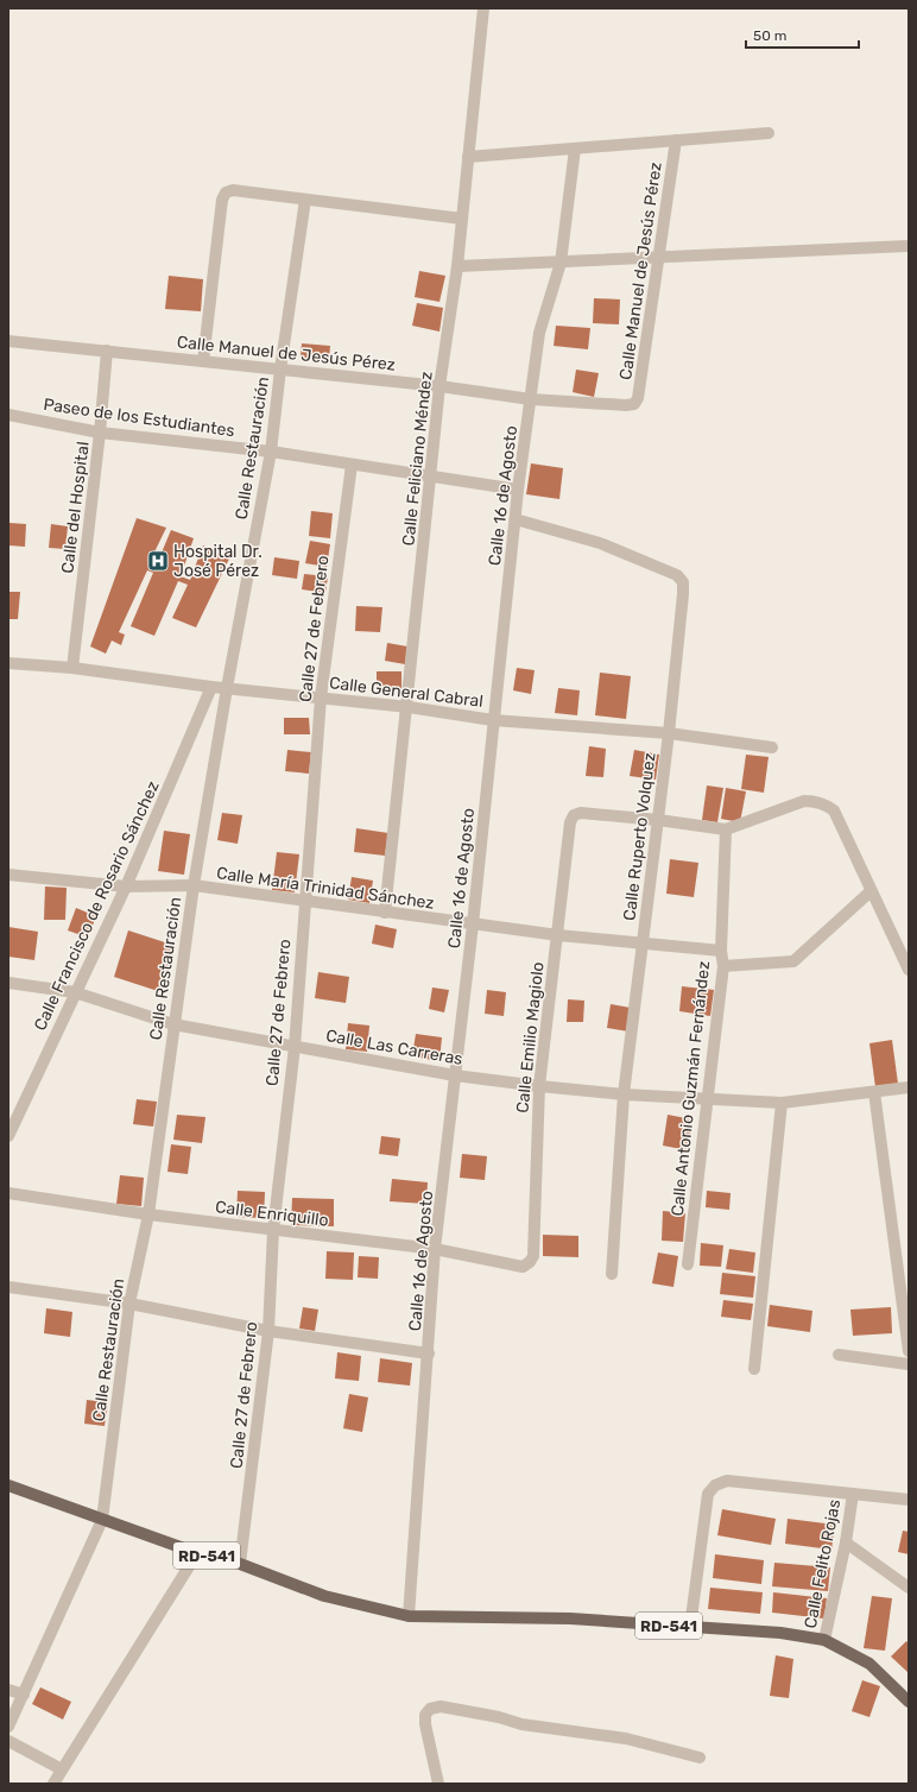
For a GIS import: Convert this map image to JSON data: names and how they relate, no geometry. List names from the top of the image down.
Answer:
{
  "streets": {
    "main road": ["RD-541"],
    "street": [
      "Calle Manuel de Jesús Pérez",
      "Paseo de los Estudiantes",
      "Calle Restauración",
      "Calle Feliciano Méndez",
      "Calle 16 de Agosto",
      "Calle del Hospital",
      "Calle 27 de Febrero",
      "Calle General Cabral",
      "Calle Ruperto Volquez",
      "Calle María Trinidad Sánchez",
      "Calle Francisco de Rosario Sánchez",
      "Calle Emilio Magiolo",
      "Calle Las Carreras",
      "Calle Antonio Guzmán Fernández",
      "Calle Enriquillo",
      "Calle Felito Rojas"
    ]
  },
  "crossings": [
    ["Calle Manuel de Jesús Pérez", "Calle Restauración"],
    ["Calle Manuel de Jesús Pérez", "Calle Feliciano Méndez"],
    ["Calle Manuel de Jesús Pérez", "Calle 16 de Agosto"],
    ["Calle Manuel de Jesús Pérez", "Calle del Hospital"],
    ["Paseo de los Estudiantes", "Calle Restauración"],
    ["Paseo de los Estudiantes", "Calle Feliciano Méndez"],
    ["Paseo de los Estudiantes", "Calle 16 de Agosto"],
    ["Paseo de los Estudiantes", "Calle del Hospital"],
    ["Paseo de los Estudiantes", "Calle 27 de Febrero"],
    ["Calle Restauración", "Calle General Cabral"],
    ["Calle Restauración", "Calle María Trinidad Sánchez"],
    ["Calle Restauración", "Calle Las Carreras"],
    ["Calle Restauración", "Calle Enriquillo"],
    ["Calle Restauración", "RD-541"],
    ["Calle Feliciano Méndez", "Calle General Cabral"],
    ["Calle Feliciano Méndez", "Calle María Trinidad Sánchez"],
    ["Calle 16 de Agosto", "Calle General Cabral"],
    ["Calle 16 de Agosto", "Calle Ruperto Volquez"],
    ["Calle 16 de Agosto", "Calle María Trinidad Sánchez"],
    ["Calle 16 de Agosto", "Calle Las Carreras"],
    ["Calle 16 de Agosto", "Calle Enriquillo"],
    ["Calle 16 de Agosto", "RD-541"],
    ["Calle del Hospital", "Calle General Cabral"],
    ["Calle 27 de Febrero", "Calle General Cabral"],
    ["Calle 27 de Febrero", "Calle María Trinidad Sánchez"],
    ["Calle 27 de Febrero", "Calle Las Carreras"],
    ["Calle 27 de Febrero", "Calle Enriquillo"],
    ["Calle 27 de Febrero", "RD-541"],
    ["Calle General Cabral", "Calle Ruperto Volquez"],
    ["Calle General Cabral", "Calle Francisco de Rosario Sánchez"],
    ["Calle Ruperto Volquez", "Calle María Trinidad Sánchez"],
    ["Calle Ruperto Volquez", "Calle Emilio Magiolo"],
    ["Calle Ruperto Volquez", "Calle Las Carreras"],
    ["Calle María Trinidad Sánchez", "Calle Francisco de Rosario Sánchez"],
    ["Calle María Trinidad Sánchez", "Calle Emilio Magiolo"],
    ["Calle María Trinidad Sánchez", "Calle Antonio Guzmán Fernández"],
    ["Calle Francisco de Rosario Sánchez", "Calle Las Carreras"],
    ["Calle Emilio Magiolo", "Calle Las Carreras"],
    ["Calle Emilio Magiolo", "Calle Enriquillo"],
    ["Calle Las Carreras", "Calle Antonio Guzmán Fernández"],
    ["RD-541", "Calle Felito Rojas"]
  ],
  "places": {
    "hospital": ["Hospital Dr. José Pérez"]
  },
  "scale_bar": "50 m"
}
